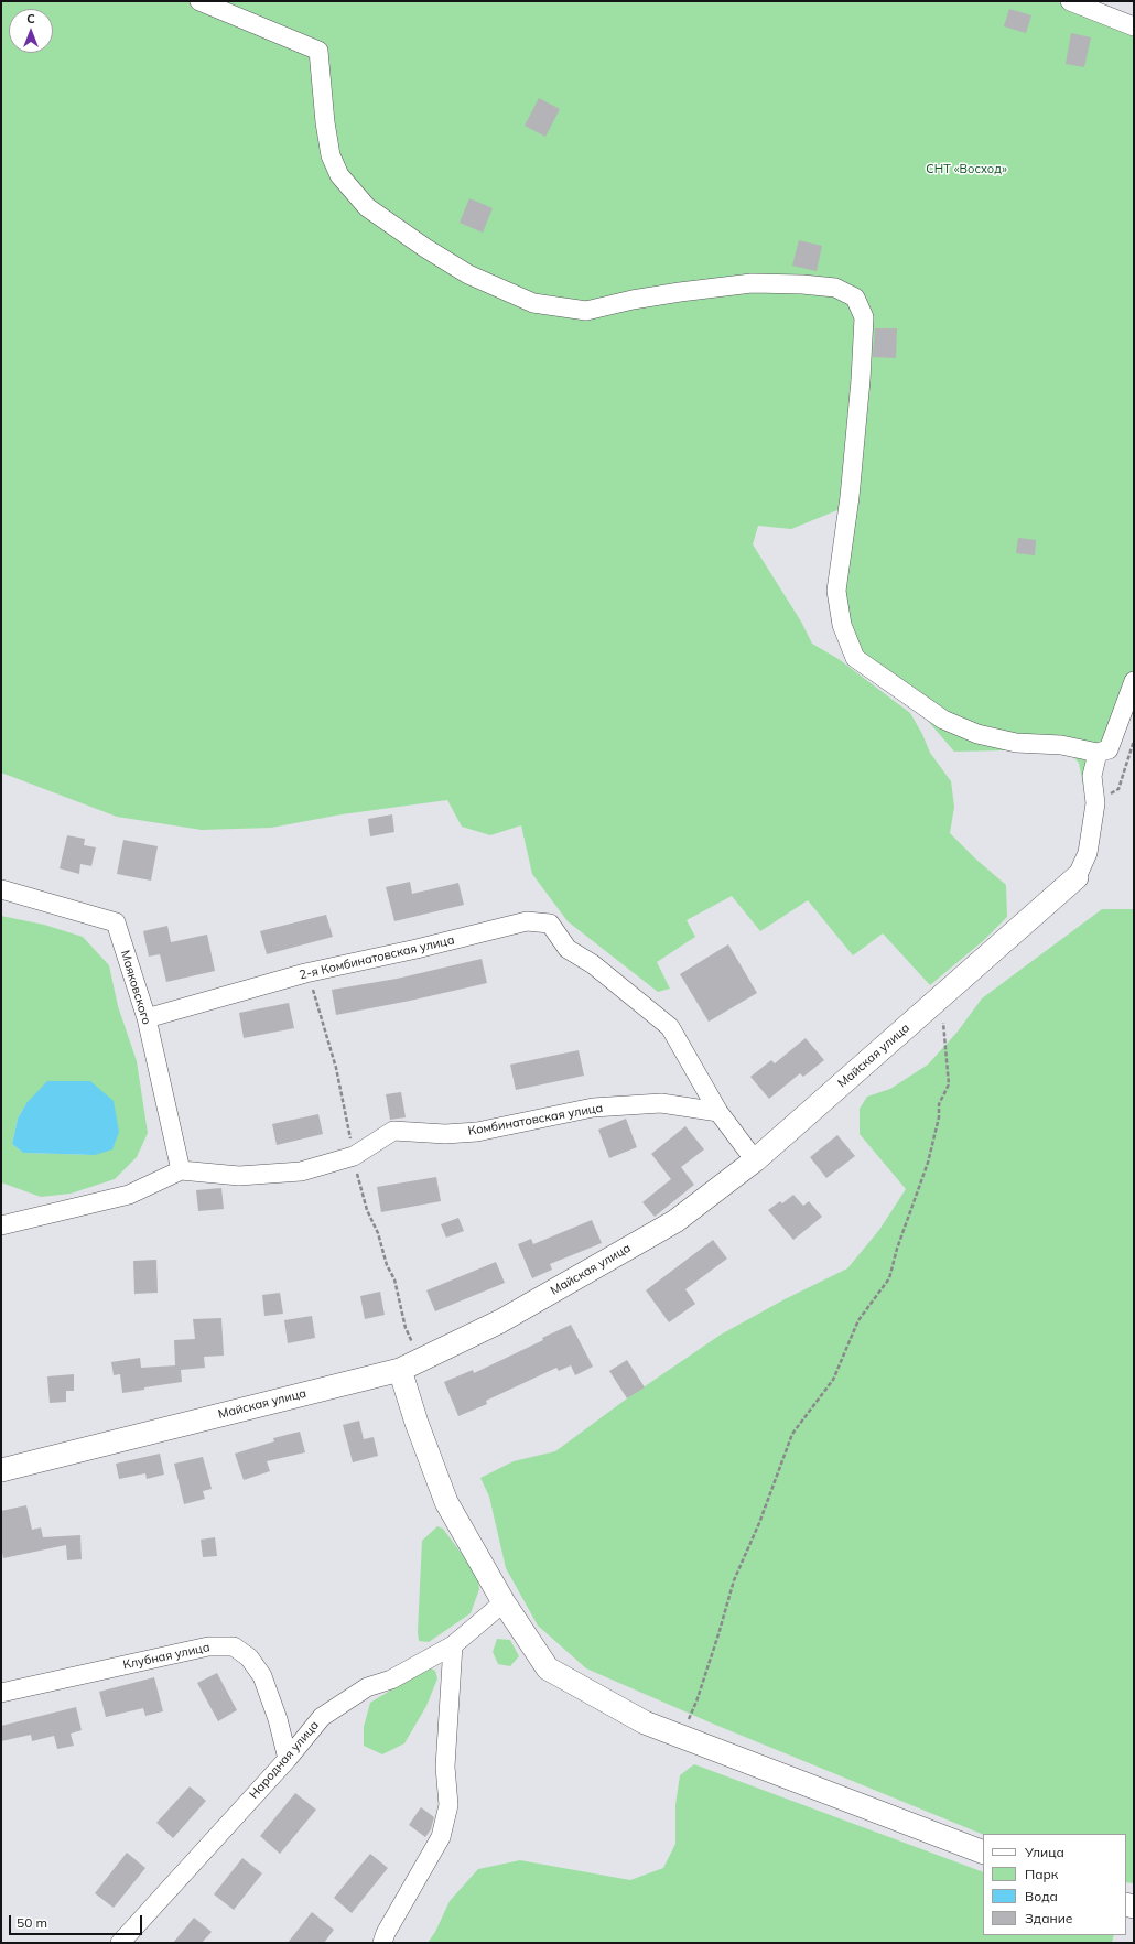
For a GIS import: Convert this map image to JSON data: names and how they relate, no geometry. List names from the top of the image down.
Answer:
{
  "streets": {
    "street": [
      "2-я Комбинатовская улица",
      "Маяковского",
      "Майская улица",
      "Комбинатовская улица",
      "Клубная улица",
      "Народная улица"
    ]
  },
  "crossings": [
    ["2-я Комбинатовская улица", "Маяковского"],
    ["2-я Комбинатовская улица", "Комбинатовская улица"],
    ["Маяковского", "Комбинатовская улица"],
    ["Клубная улица", "Народная улица"]
  ],
  "parks": ["СНТ «Восход»"],
  "legend": [
    "Улица",
    "Парк",
    "Вода",
    "Здание"
  ],
  "scale_bar": "50 m",
  "north": "top"
}
